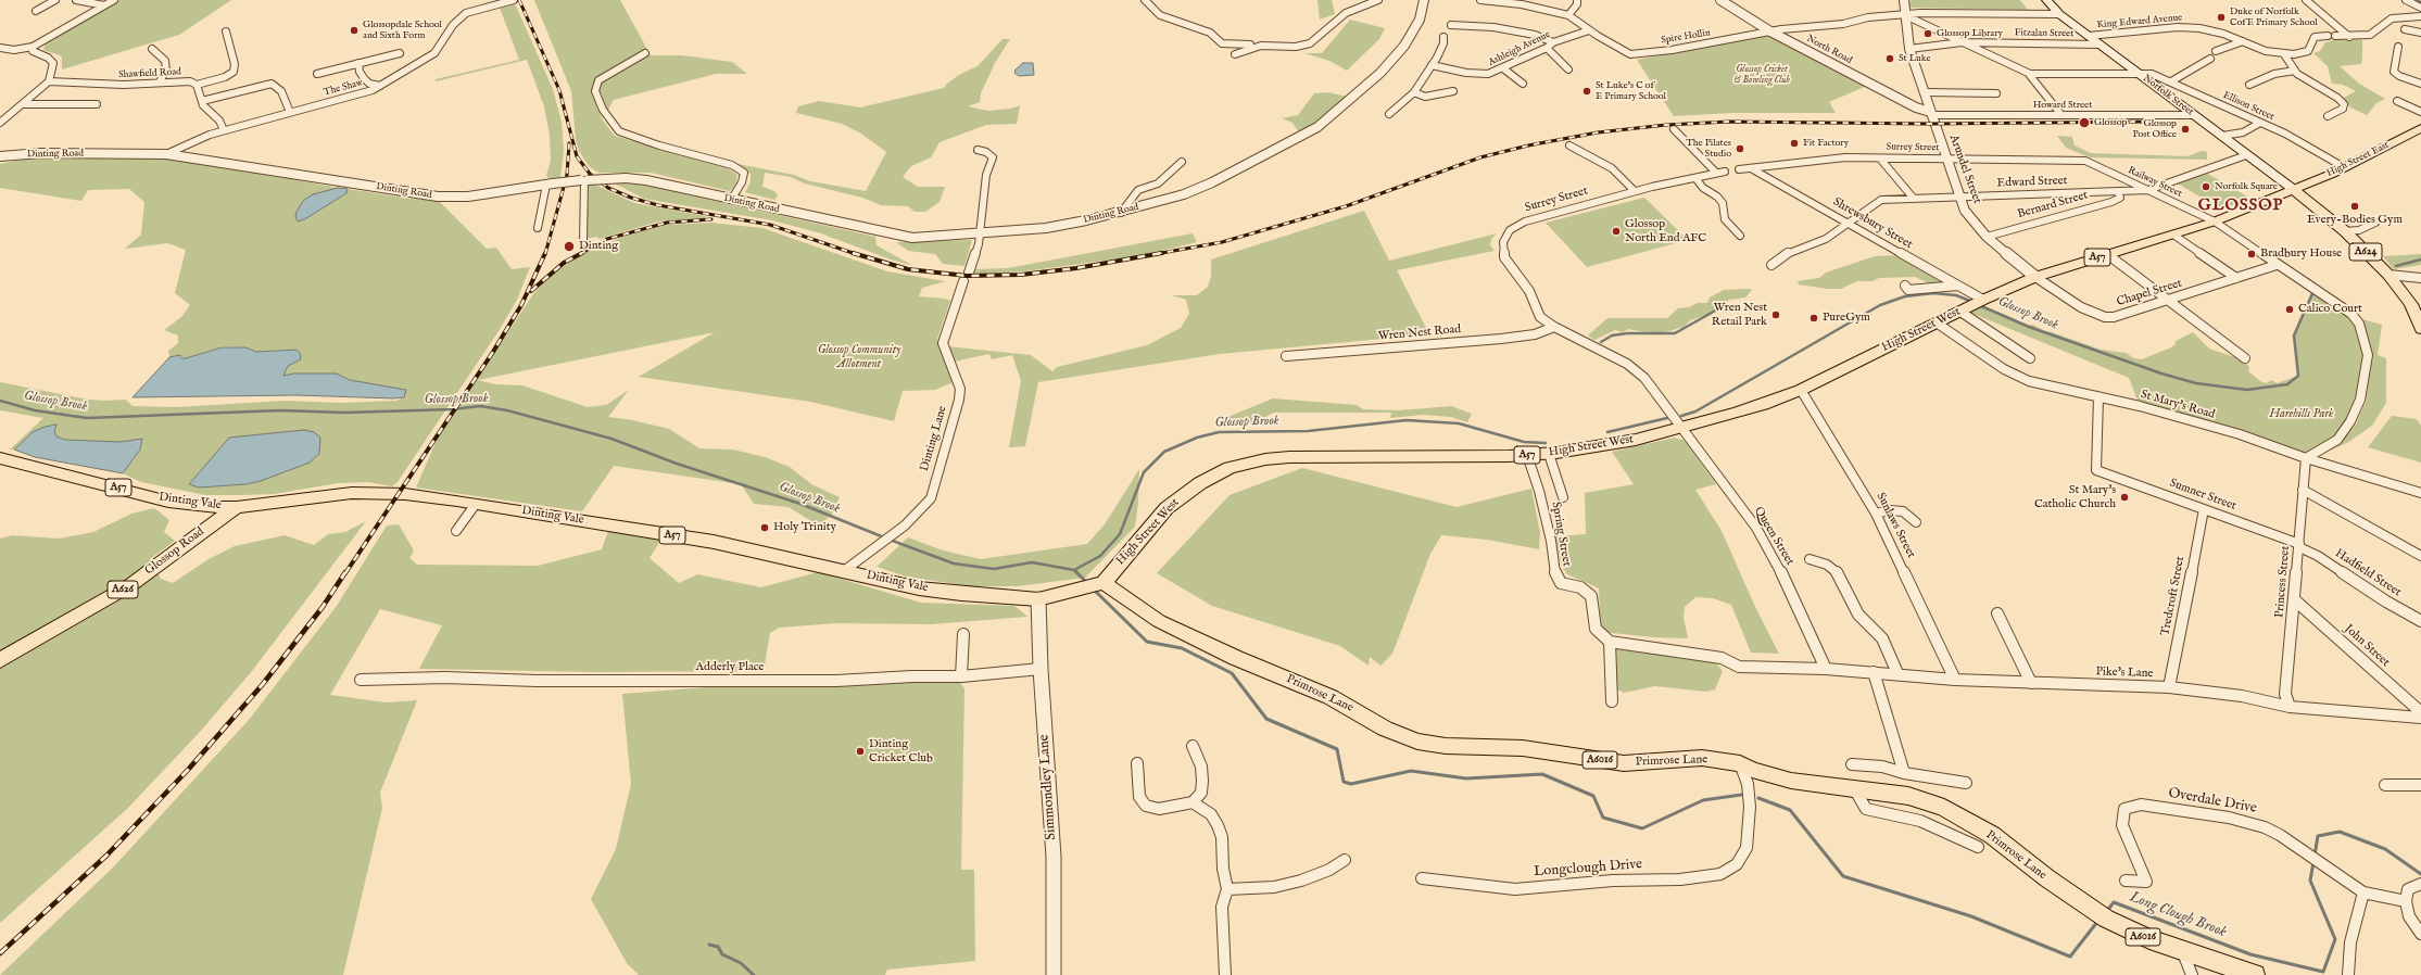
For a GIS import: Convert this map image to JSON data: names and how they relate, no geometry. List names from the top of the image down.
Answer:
{
  "streets": {
    "main road": [
      "Norfolk Street",
      "High Street East",
      "A624",
      "A57",
      "High Street West",
      "Dinting Vale",
      "Glossop Road",
      "A626",
      "Primrose Lane",
      "A6016"
    ],
    "street": [
      "King Edward Avenue",
      "Fitzalan Street",
      "Spire Hollin",
      "Ashleigh Avenue",
      "North Road",
      "Shawfield Road",
      "The Shaw",
      "Howard Street",
      "Ellison Street",
      "Surrey Street",
      "Dinting Road",
      "Arundel Street",
      "Edward Street",
      "Railway Street",
      "Bernard Street",
      "Shrewsbury Street",
      "Chapel Street",
      "Wren Nest Road",
      "St Mary's Road",
      "Dinting Lane",
      "Sumner Street",
      "Sunlaws Street",
      "Spring Street",
      "Queen Street",
      "Hadfield Street",
      "Princess Street",
      "Tredcroft Street",
      "John Street",
      "Adderly Place",
      "Pike's Lane",
      "Simmondley Lane",
      "Overdale Drive",
      "Longclough Drive"
    ]
  },
  "crossings": [
    ["King Edward Avenue", "Norfolk Street"],
    ["Fitzalan Street", "Norfolk Street"],
    ["Fitzalan Street", "Arundel Street"],
    ["Spire Hollin", "Ashleigh Avenue"],
    ["Spire Hollin", "North Road"],
    ["Spire Hollin", "Norfolk Street"],
    ["Spire Hollin", "Arundel Street"],
    ["North Road", "Howard Street"],
    ["North Road", "Arundel Street"],
    ["Shawfield Road", "The Shaw"],
    ["The Shaw", "Dinting Road"],
    ["Norfolk Street", "Howard Street"],
    ["Norfolk Street", "Ellison Street"],
    ["Norfolk Street", "High Street East"],
    ["Norfolk Street", "A624"],
    ["Norfolk Street", "High Street West"],
    ["Howard Street", "Arundel Street"],
    ["Ellison Street", "High Street East"],
    ["Surrey Street", "Arundel Street"],
    ["Surrey Street", "Railway Street"],
    ["Surrey Street", "Shrewsbury Street"],
    ["Surrey Street", "High Street West"],
    ["Surrey Street", "Wren Nest Road"],
    ["Surrey Street", "Queen Street"],
    ["High Street East", "A624"],
    ["High Street East", "High Street West"],
    ["Arundel Street", "Edward Street"],
    ["Arundel Street", "Bernard Street"],
    ["Arundel Street", "Chapel Street"],
    ["Arundel Street", "High Street West"],
    ["Edward Street", "Railway Street"],
    ["Edward Street", "Bernard Street"],
    ["Edward Street", "Shrewsbury Street"],
    ["Railway Street", "Chapel Street"],
    ["Railway Street", "High Street West"],
    ["Railway Street", "St Mary's Road"],
    ["Railway Street", "Princess Street"],
    ["Shrewsbury Street", "High Street West"],
    ["A624", "High Street West"],
    ["Chapel Street", "High Street West"],
    ["High Street West", "St Mary's Road"],
    ["High Street West", "Dinting Vale"],
    ["High Street West", "Sunlaws Street"],
    ["High Street West", "Spring Street"],
    ["High Street West", "Queen Street"],
    ["High Street West", "Primrose Lane"],
    ["St Mary's Road", "Sumner Street"],
    ["St Mary's Road", "Princess Street"],
    ["Dinting Lane", "Dinting Vale"],
    ["Sumner Street", "Hadfield Street"],
    ["Sumner Street", "Princess Street"],
    ["Sumner Street", "Tredcroft Street"],
    ["Dinting Vale", "Glossop Road"],
    ["Dinting Vale", "Primrose Lane"],
    ["Dinting Vale", "Simmondley Lane"],
    ["Sunlaws Street", "Pike's Lane"],
    ["Spring Street", "Pike's Lane"],
    ["Queen Street", "Pike's Lane"],
    ["Hadfield Street", "Princess Street"],
    ["Princess Street", "John Street"],
    ["Princess Street", "Pike's Lane"],
    ["Tredcroft Street", "Pike's Lane"],
    ["Adderly Place", "Simmondley Lane"],
    ["Primrose Lane", "A6016"],
    ["Primrose Lane", "Longclough Drive"]
  ],
  "districts": ["GLOSSOP"],
  "water": ["Glossop Brook", "Long Clough Brook"],
  "parks": ["Glossop Cricket & Bowling Club", "Glossop Community Allotment", "Harehills Park"],
  "places": [
    "Duke of Norfolk CofE Primary School",
    "Glossopdale School and Sixth Form",
    "Glossop Library",
    "St Luke",
    "St Luke's C of E Primary School",
    "Glossop",
    "Glossop Post Office",
    "Fit Factory",
    "The Pilates Studio",
    "Norfolk Square",
    "Every-Bodies Gym",
    "Glossop North End AFC",
    "Dinting",
    "Bradbury House",
    "Calico Court",
    "Wren Nest Retail Park",
    "PureGym",
    "St Mary's Catholic Church",
    "Holy Trinity",
    "Dinting Cricket Club"
  ]
}
